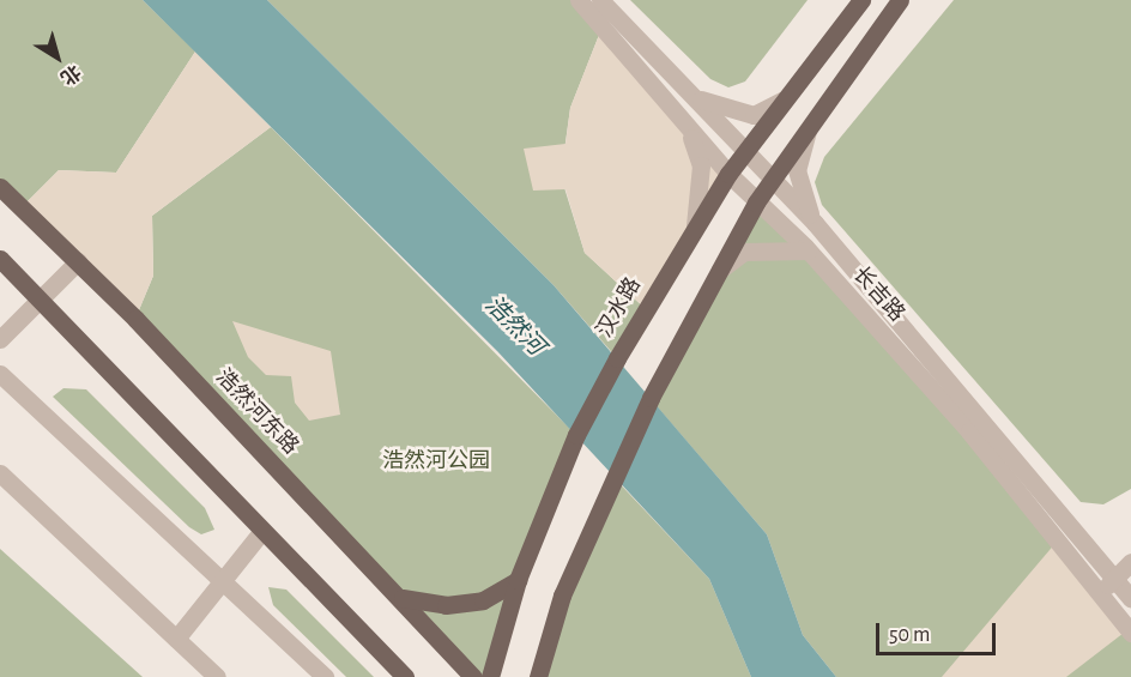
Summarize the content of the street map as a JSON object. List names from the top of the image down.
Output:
{
  "streets": {
    "main road": ["汉水路", "浩然河东路"],
    "street": ["长吉路"]
  },
  "crossings": [
    ["长吉路", "汉水路"]
  ],
  "water": ["浩然河"],
  "parks": ["浩然河公园"],
  "scale_bar": "50 m",
  "north": "bottom right"
}
